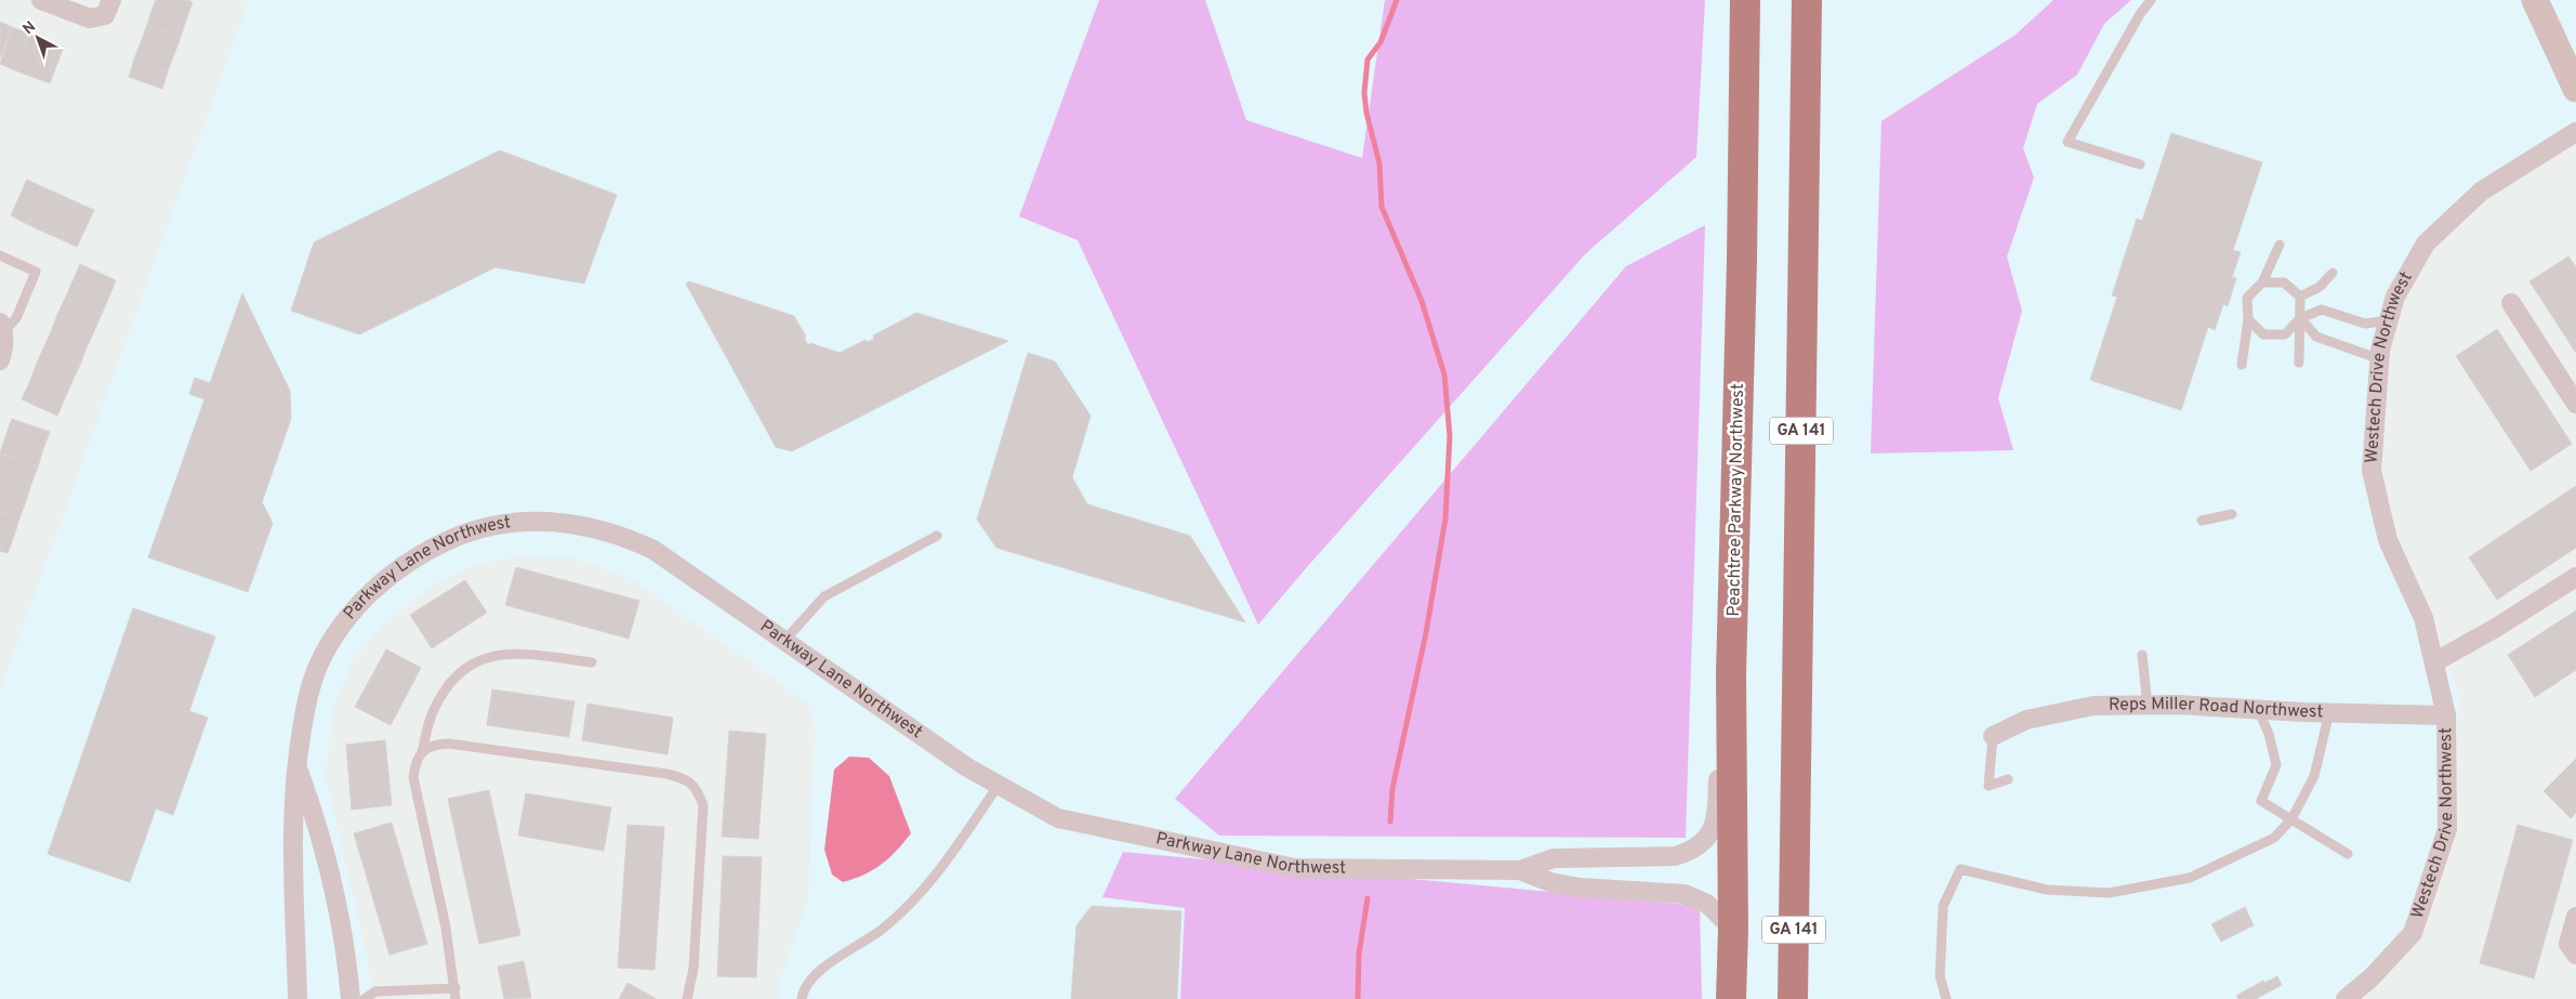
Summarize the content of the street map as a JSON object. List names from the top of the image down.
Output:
{
  "streets": {
    "highway": ["GA 141", "Peachtree Parkway Northwest"],
    "street": ["Westech Drive Northwest", "Parkway Lane Northwest", "Reps Miller Road Northwest"]
  },
  "crossings": [
    ["Westech Drive Northwest", "Reps Miller Road Northwest"],
    ["Peachtree Parkway Northwest", "Parkway Lane Northwest"]
  ],
  "north": "top left"
}
